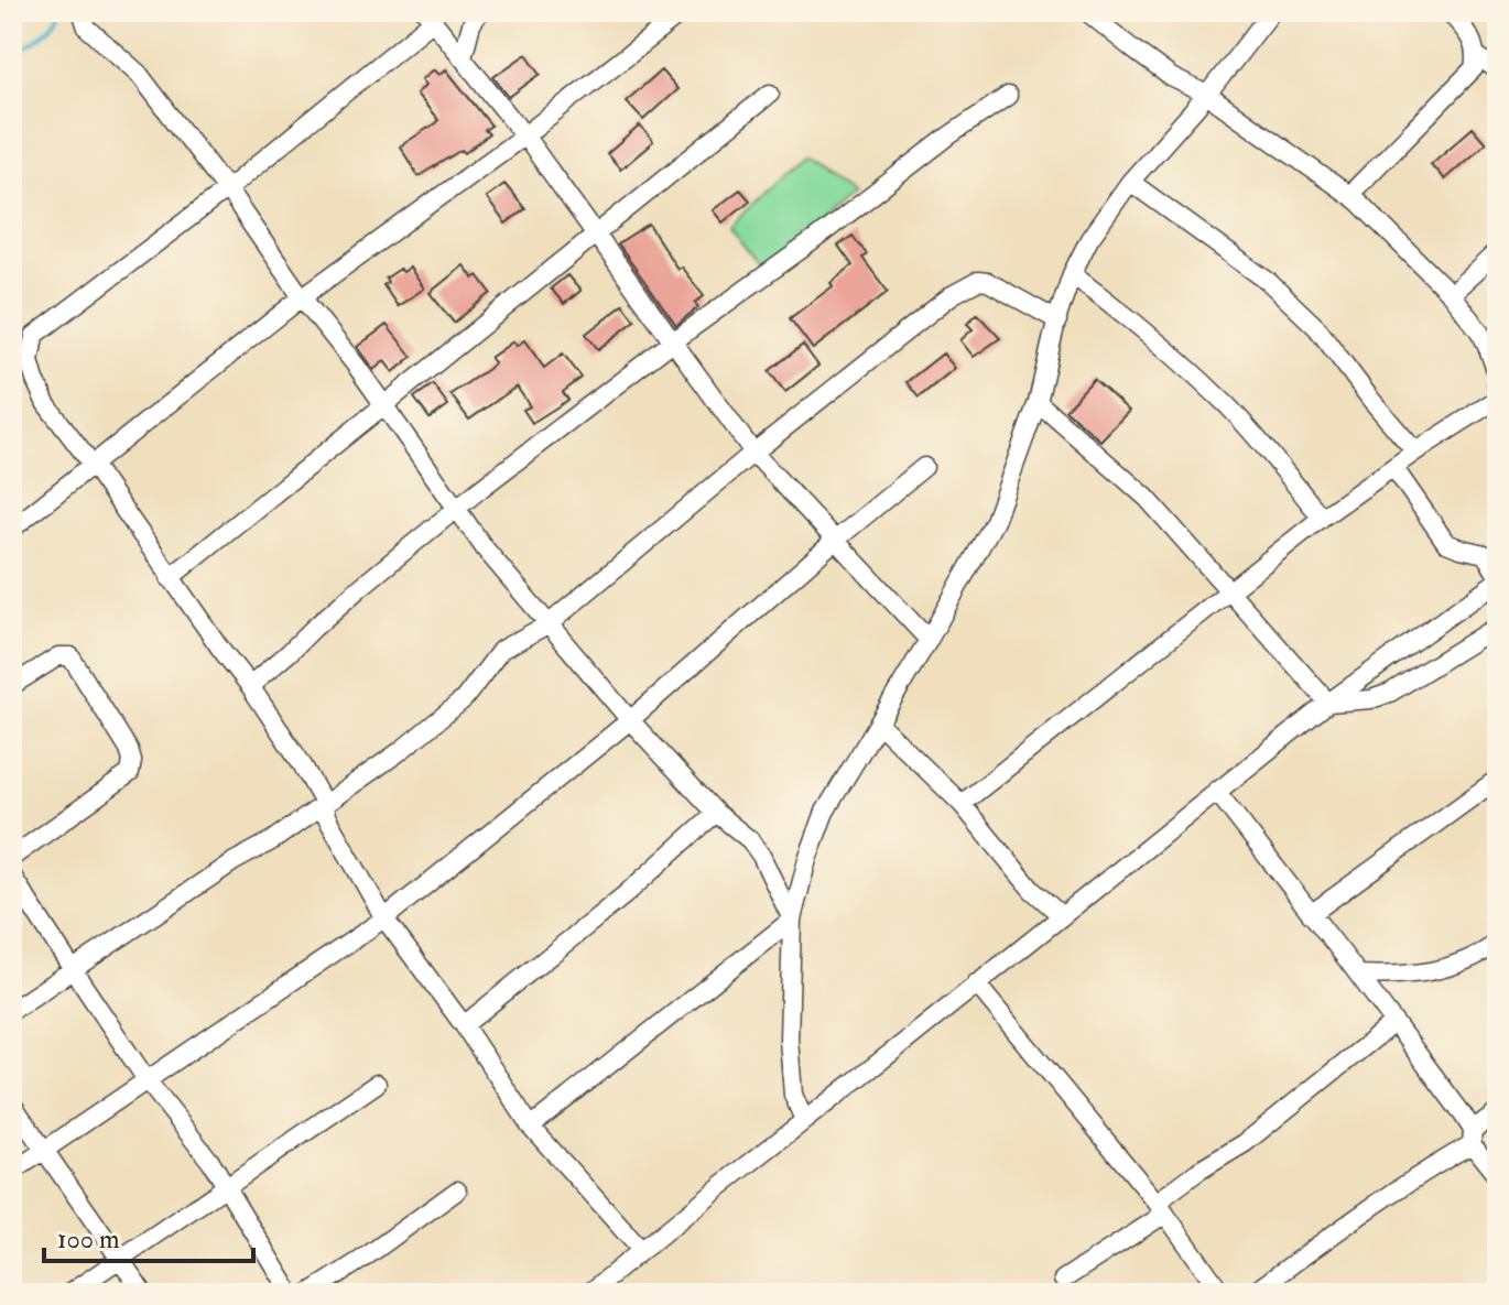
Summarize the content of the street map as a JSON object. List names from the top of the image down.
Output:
{
  "scale_bar": "100 m"
}
